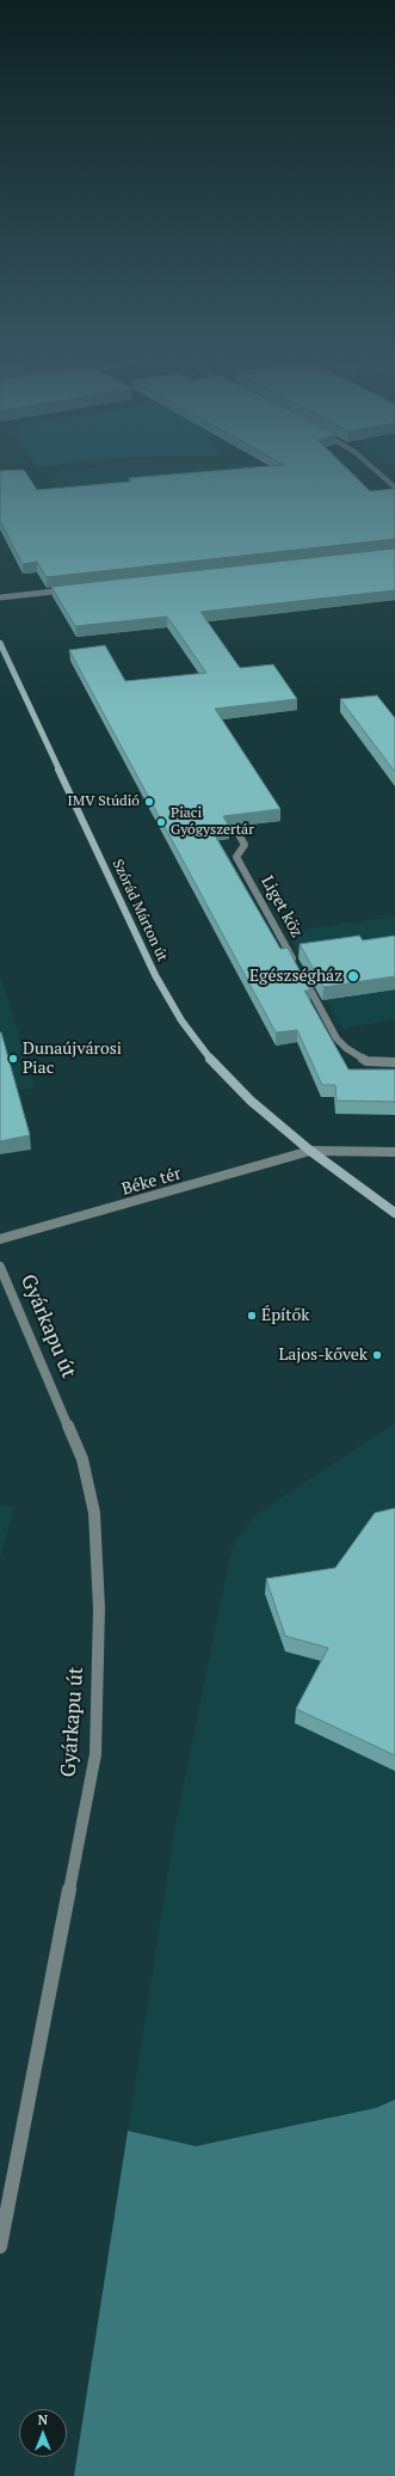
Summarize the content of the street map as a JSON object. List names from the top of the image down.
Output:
{
  "streets": {
    "street": [
      "Liget köz",
      "Szórád Márton út",
      "Béke tér",
      "Gyárkapu út"
    ]
  },
  "crossings": [
    ["Szórád Márton út", "Béke tér"]
  ],
  "places": [
    "IMV Stúdió",
    "Piaci Gyógyszertár",
    "Egészségház",
    "Dunaújvárosi Piac",
    "Építők",
    "Lajos-kővek"
  ],
  "north": "top"
}
